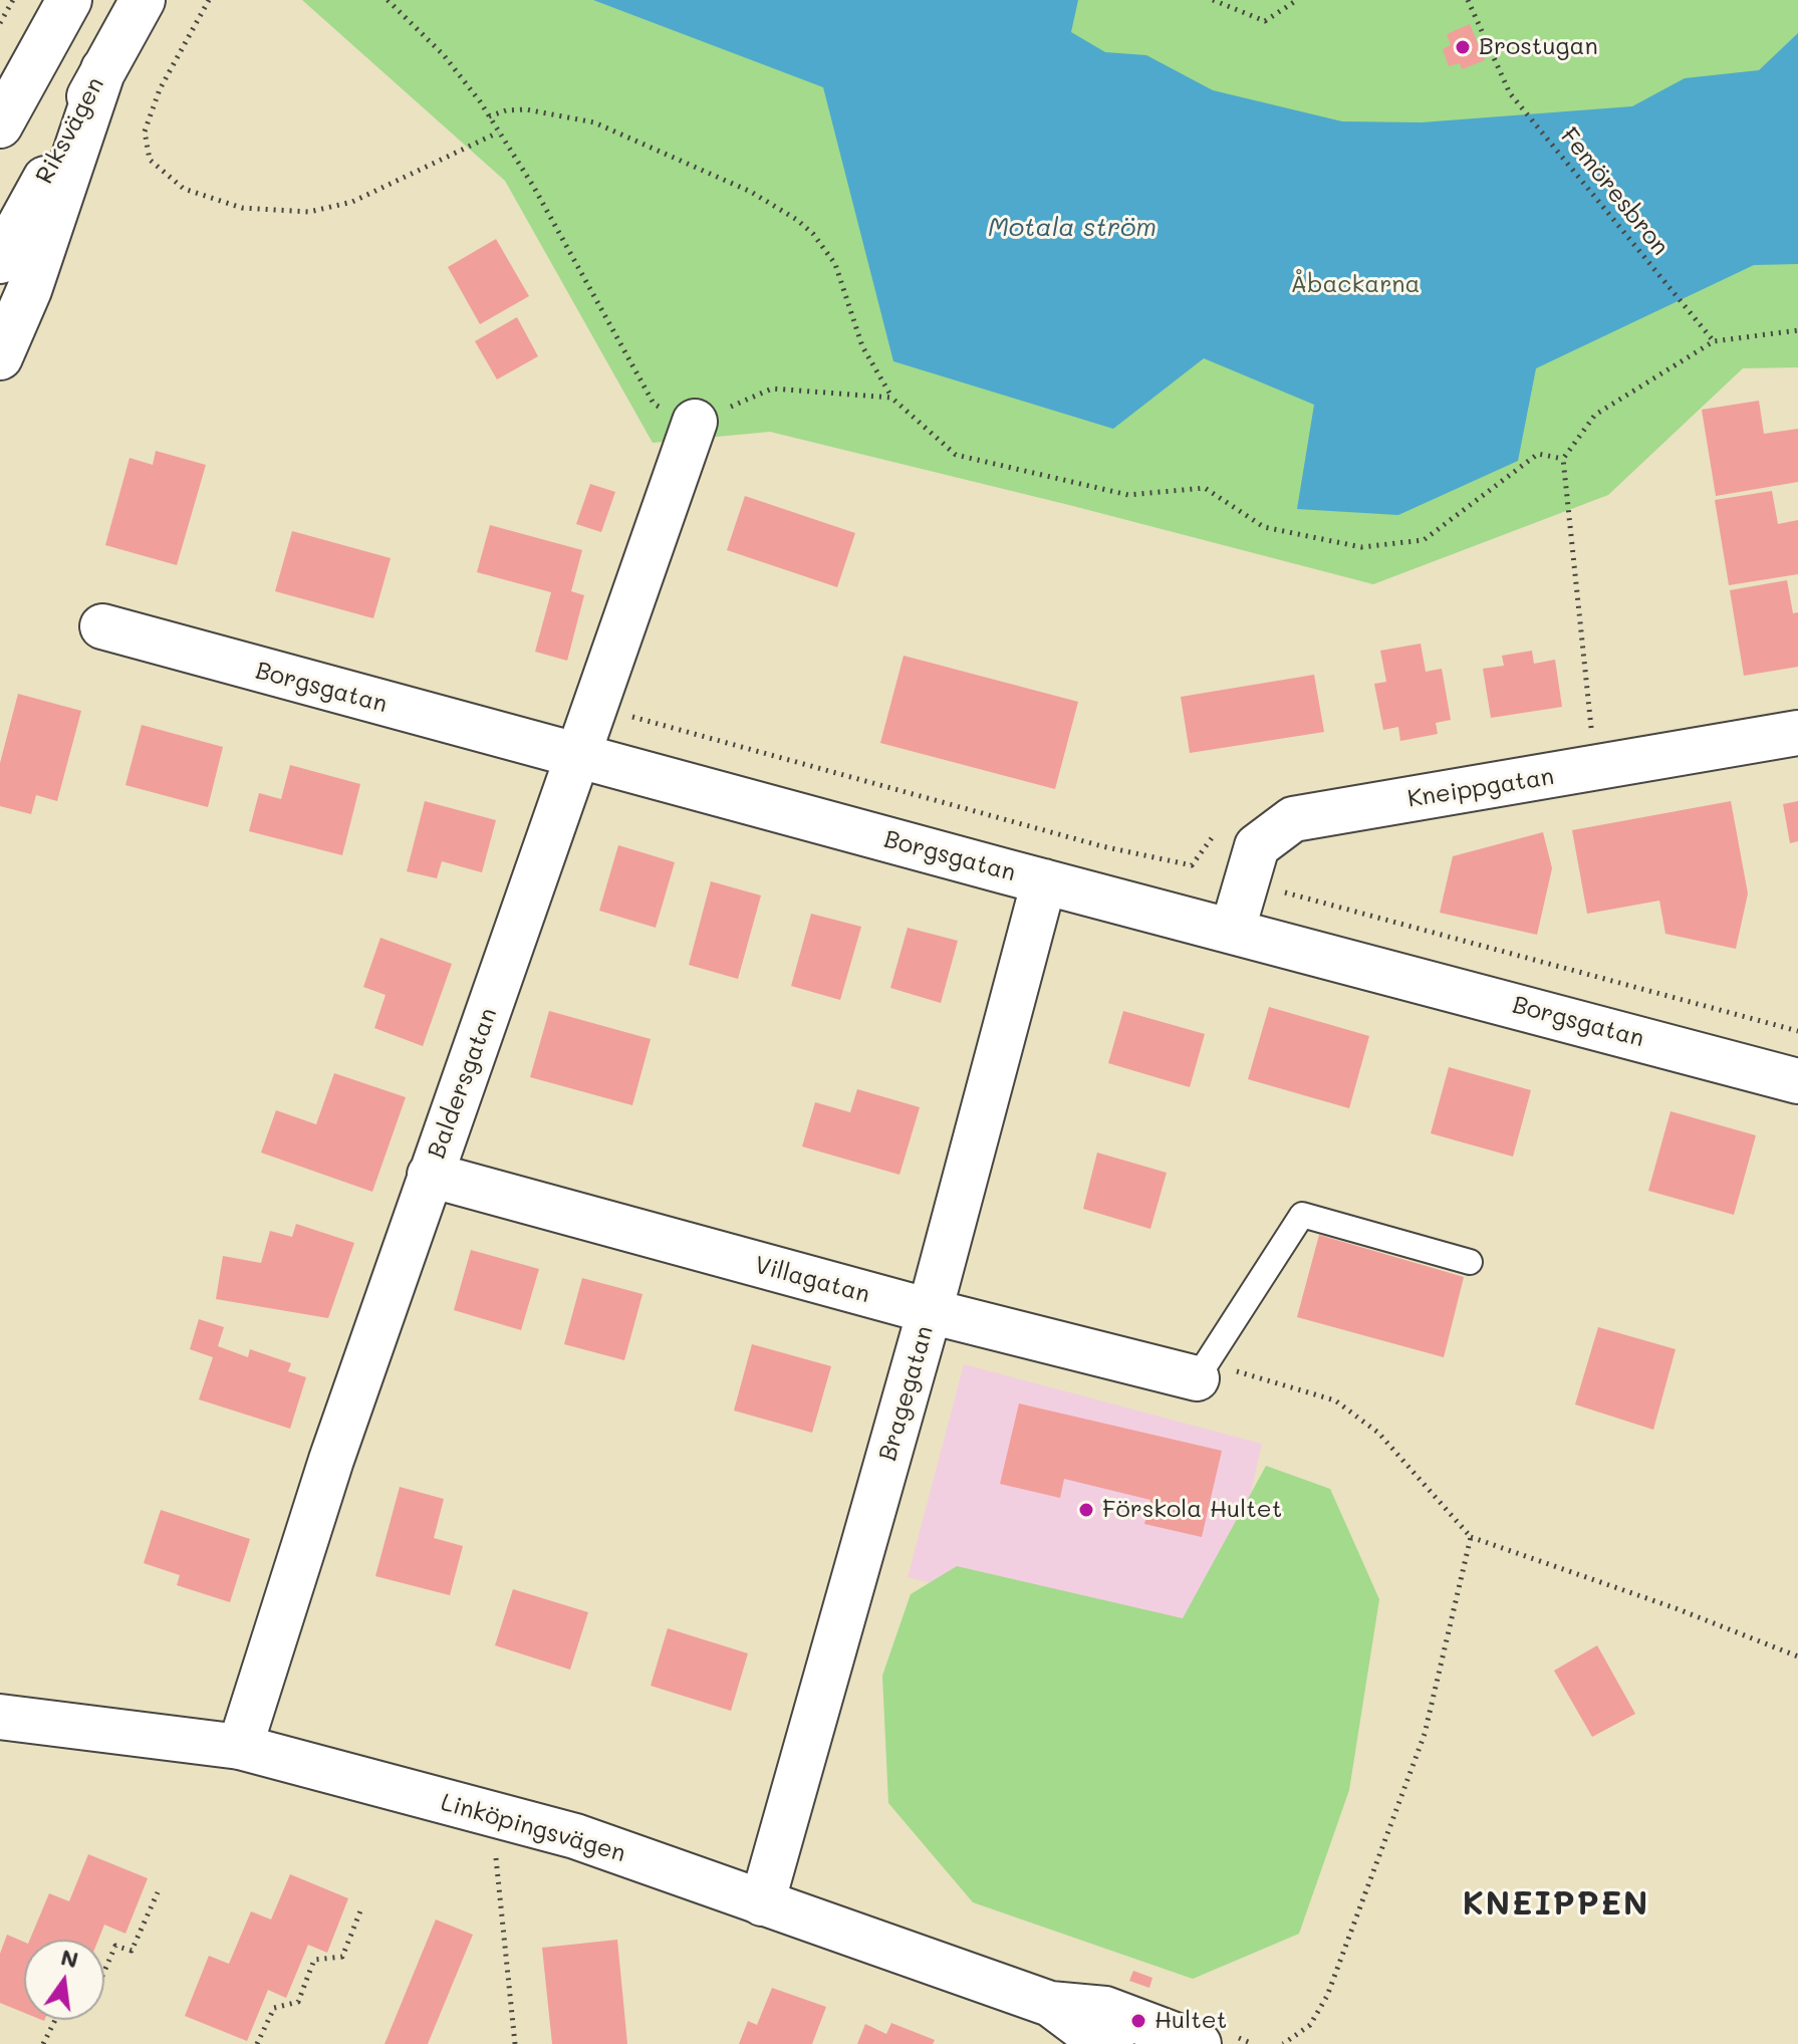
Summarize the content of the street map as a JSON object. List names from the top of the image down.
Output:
{
  "streets": {
    "main road": [
      "Riksvägen",
      "Borgsgatan",
      "Kneippgatan",
      "Baldersgatan",
      "Villagatan",
      "Bragegatan",
      "Linköpingsvägen"
    ],
    "path": ["Femöresbron"]
  },
  "crossings": [
    ["Borgsgatan", "Kneippgatan"],
    ["Borgsgatan", "Baldersgatan"],
    ["Borgsgatan", "Bragegatan"],
    ["Baldersgatan", "Villagatan"],
    ["Baldersgatan", "Linköpingsvägen"],
    ["Villagatan", "Bragegatan"],
    ["Bragegatan", "Linköpingsvägen"]
  ],
  "districts": ["KNEIPPEN"],
  "water": ["Motala ström"],
  "parks": ["Åbackarna"],
  "places": ["Brostugan", "Förskola Hultet", "Hultet"],
  "north": "top"
}
